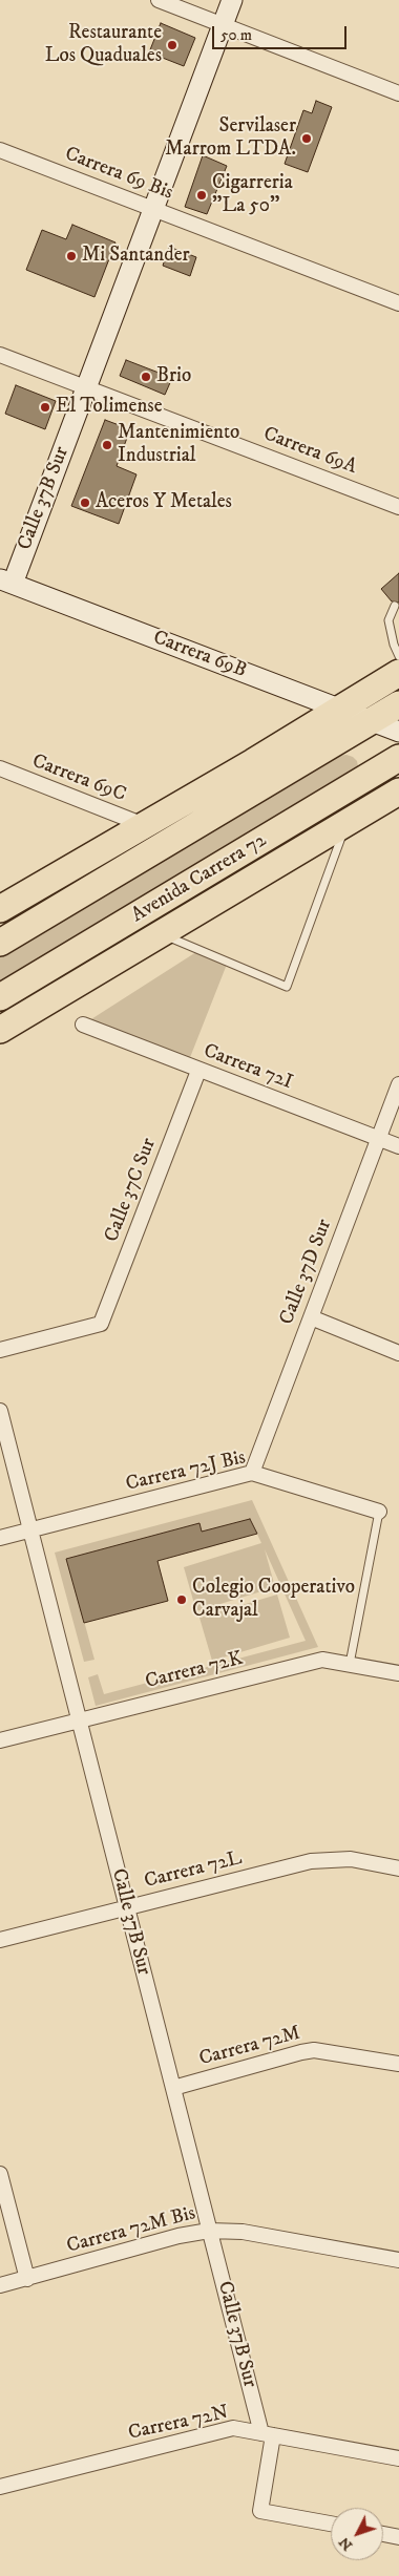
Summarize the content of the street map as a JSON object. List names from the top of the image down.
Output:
{
  "streets": {
    "highway": ["Avenida Carrera 72"],
    "street": [
      "Carrera 69 Bis",
      "Carrera 69A",
      "Calle 37B Sur",
      "Carrera 69B",
      "Carrera 69C",
      "Carrera 72I",
      "Calle 37C Sur",
      "Calle 37D Sur",
      "Carrera 72J Bis",
      "Carrera 72K",
      "Carrera 72L",
      "Carrera 72M",
      "Carrera 72M Bis",
      "Carrera 72N"
    ]
  },
  "crossings": [
    ["Carrera 69 Bis", "Calle 37B Sur"],
    ["Carrera 69A", "Calle 37B Sur"],
    ["Calle 37B Sur", "Carrera 69B"],
    ["Calle 37B Sur", "Carrera 72J Bis"],
    ["Calle 37B Sur", "Carrera 72K"],
    ["Calle 37B Sur", "Carrera 72L"],
    ["Calle 37B Sur", "Carrera 72M"],
    ["Calle 37B Sur", "Carrera 72M Bis"],
    ["Calle 37B Sur", "Carrera 72N"],
    ["Carrera 72I", "Calle 37C Sur"],
    ["Carrera 72I", "Calle 37D Sur"],
    ["Calle 37D Sur", "Carrera 72J Bis"]
  ],
  "places": [
    "Restaurante Los Quaduales",
    "Servilaser Marrom LTDA.",
    "Cigarreria \"La 50\"",
    "Mi Santander",
    "Brio",
    "El Tolimense",
    "Mantenimiento Industrial",
    "Aceros Y Metales",
    "Colegio Cooperativo Carvajal"
  ],
  "scale_bar": "50 m",
  "north": "bottom left"
}
